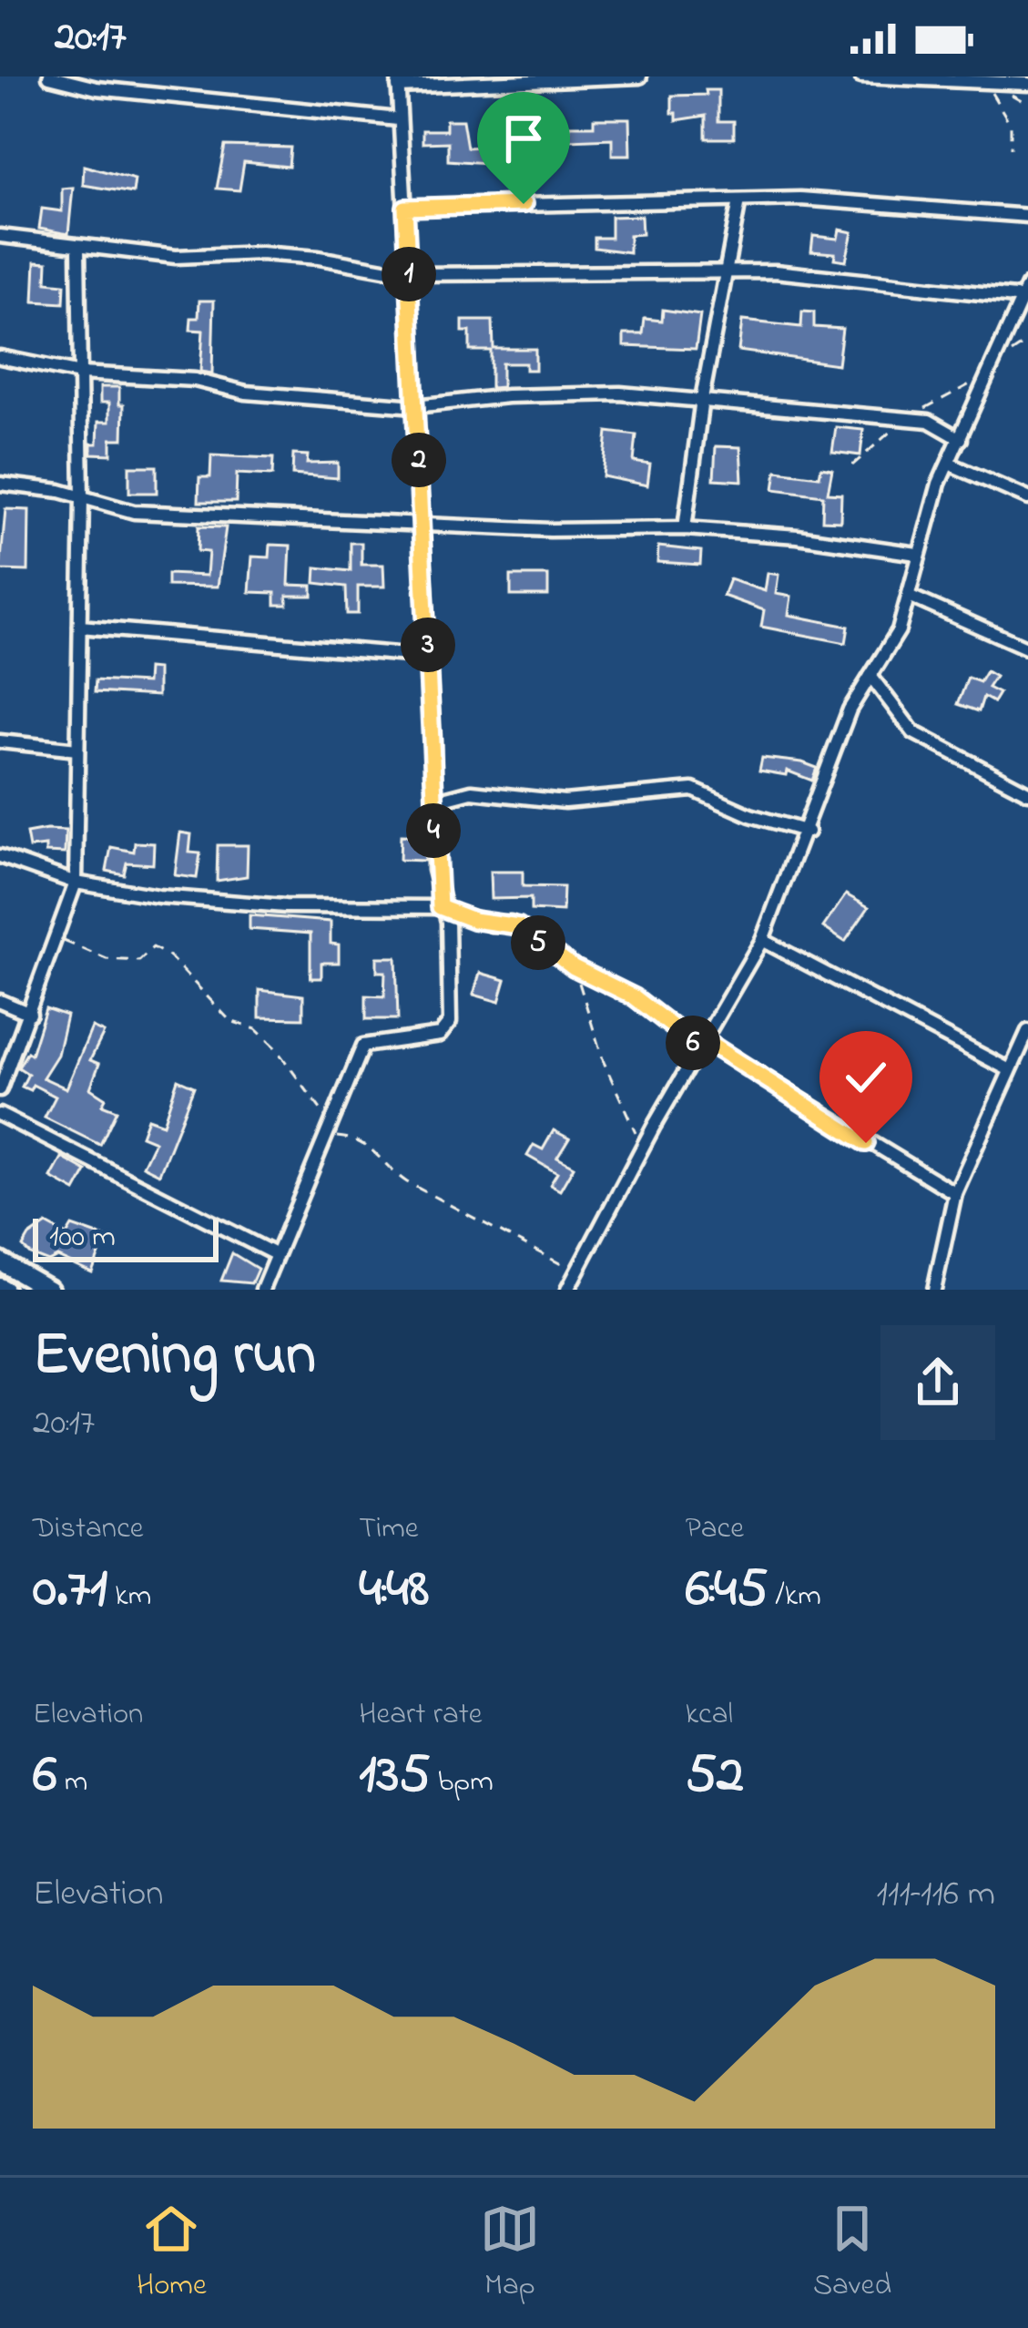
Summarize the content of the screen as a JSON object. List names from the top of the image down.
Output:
{
  "scale_bar": "100 m",
  "page": {
    "status": "20:17",
    "pins": [
      "1",
      "2",
      "3",
      "4",
      "5",
      "6"
    ],
    "scale": "100 m",
    "heading": ["Evening run", "20:17"],
    "stats": [
      ["Distance", "0.71 km"],
      ["Time", "4:48"],
      ["Pace", "6:45 /km"],
      ["Elevation", "6 m"],
      ["Heart rate", "135 bpm"],
      ["kcal", "52"]
    ],
    "chart": ["Elevation", "111–116 m"],
    "tabs": ["Home", "Map", "Saved"]
  }
}
